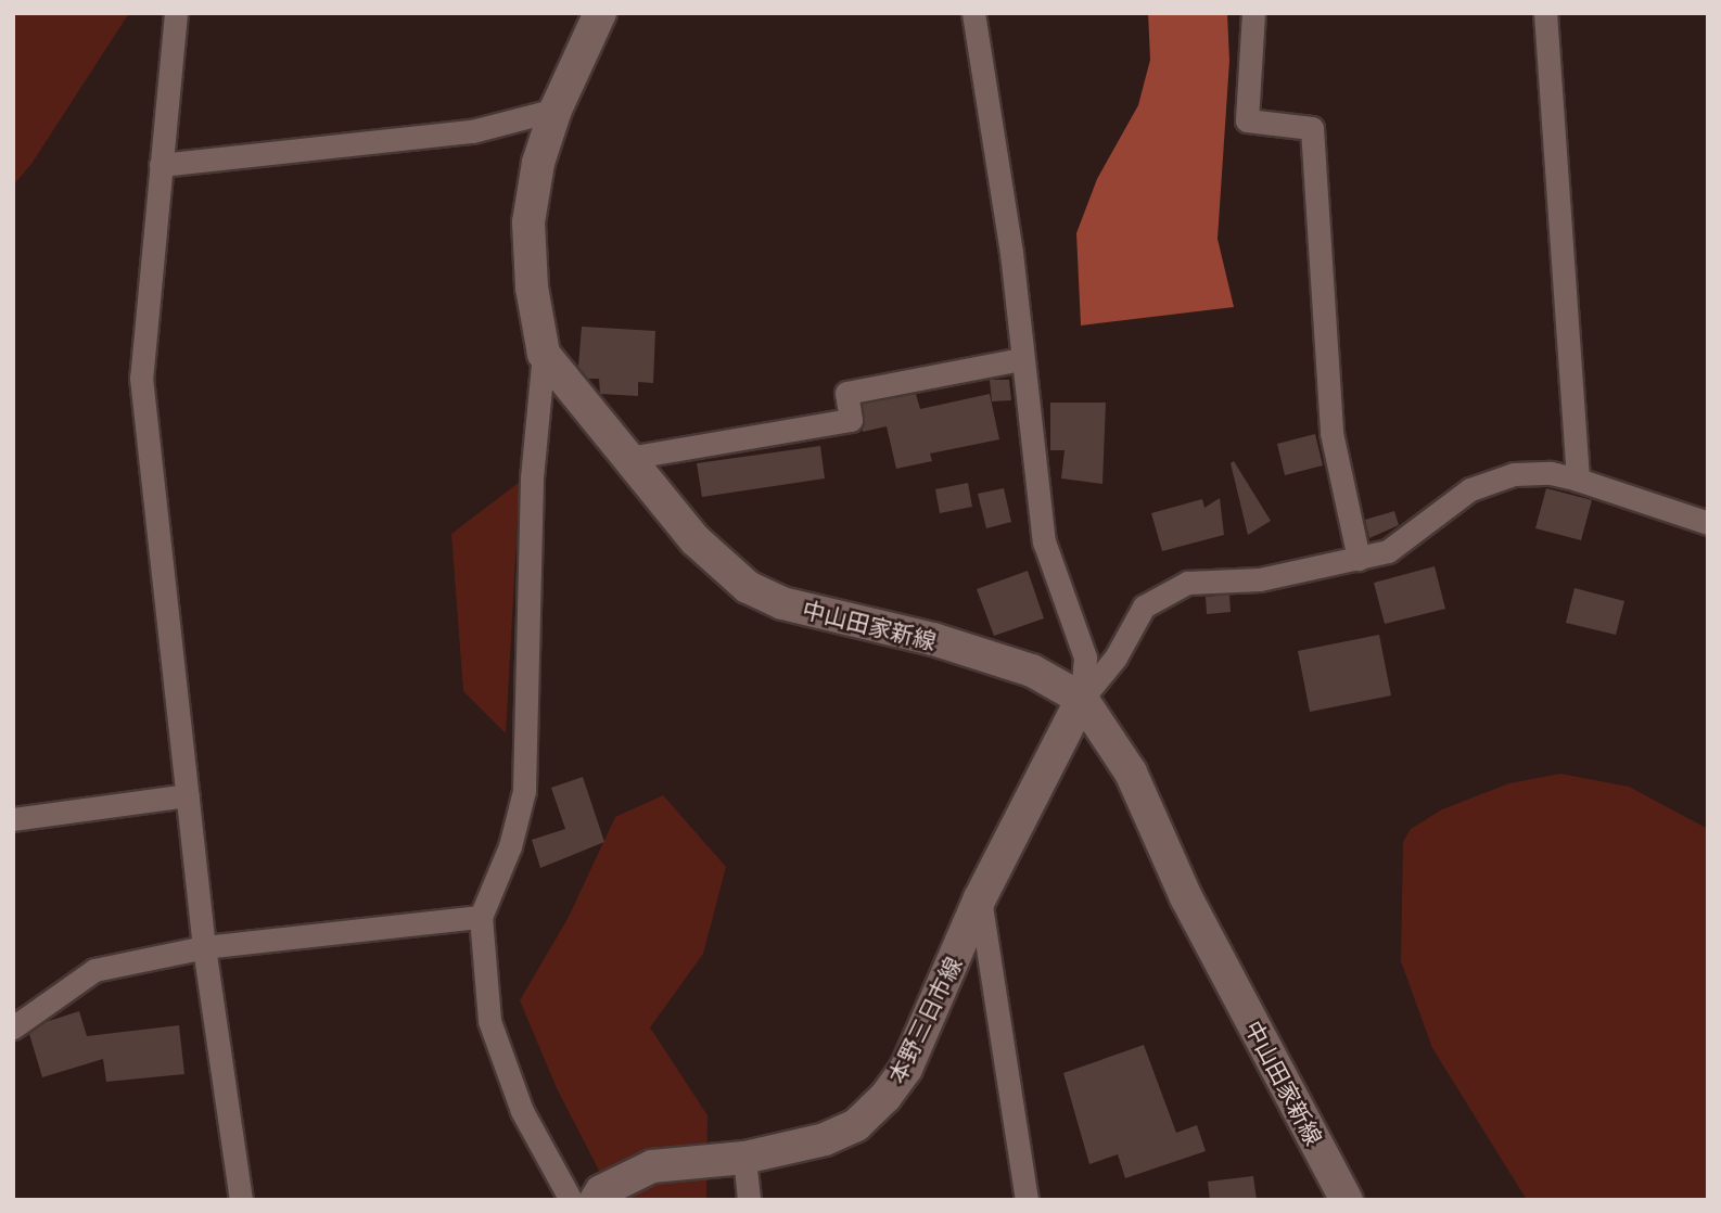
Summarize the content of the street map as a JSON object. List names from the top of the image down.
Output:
{
  "streets": {
    "main road": ["中山田家新線", "本野三日市線"]
  },
  "crossings": [
    ["中山田家新線", "本野三日市線"]
  ]
}
